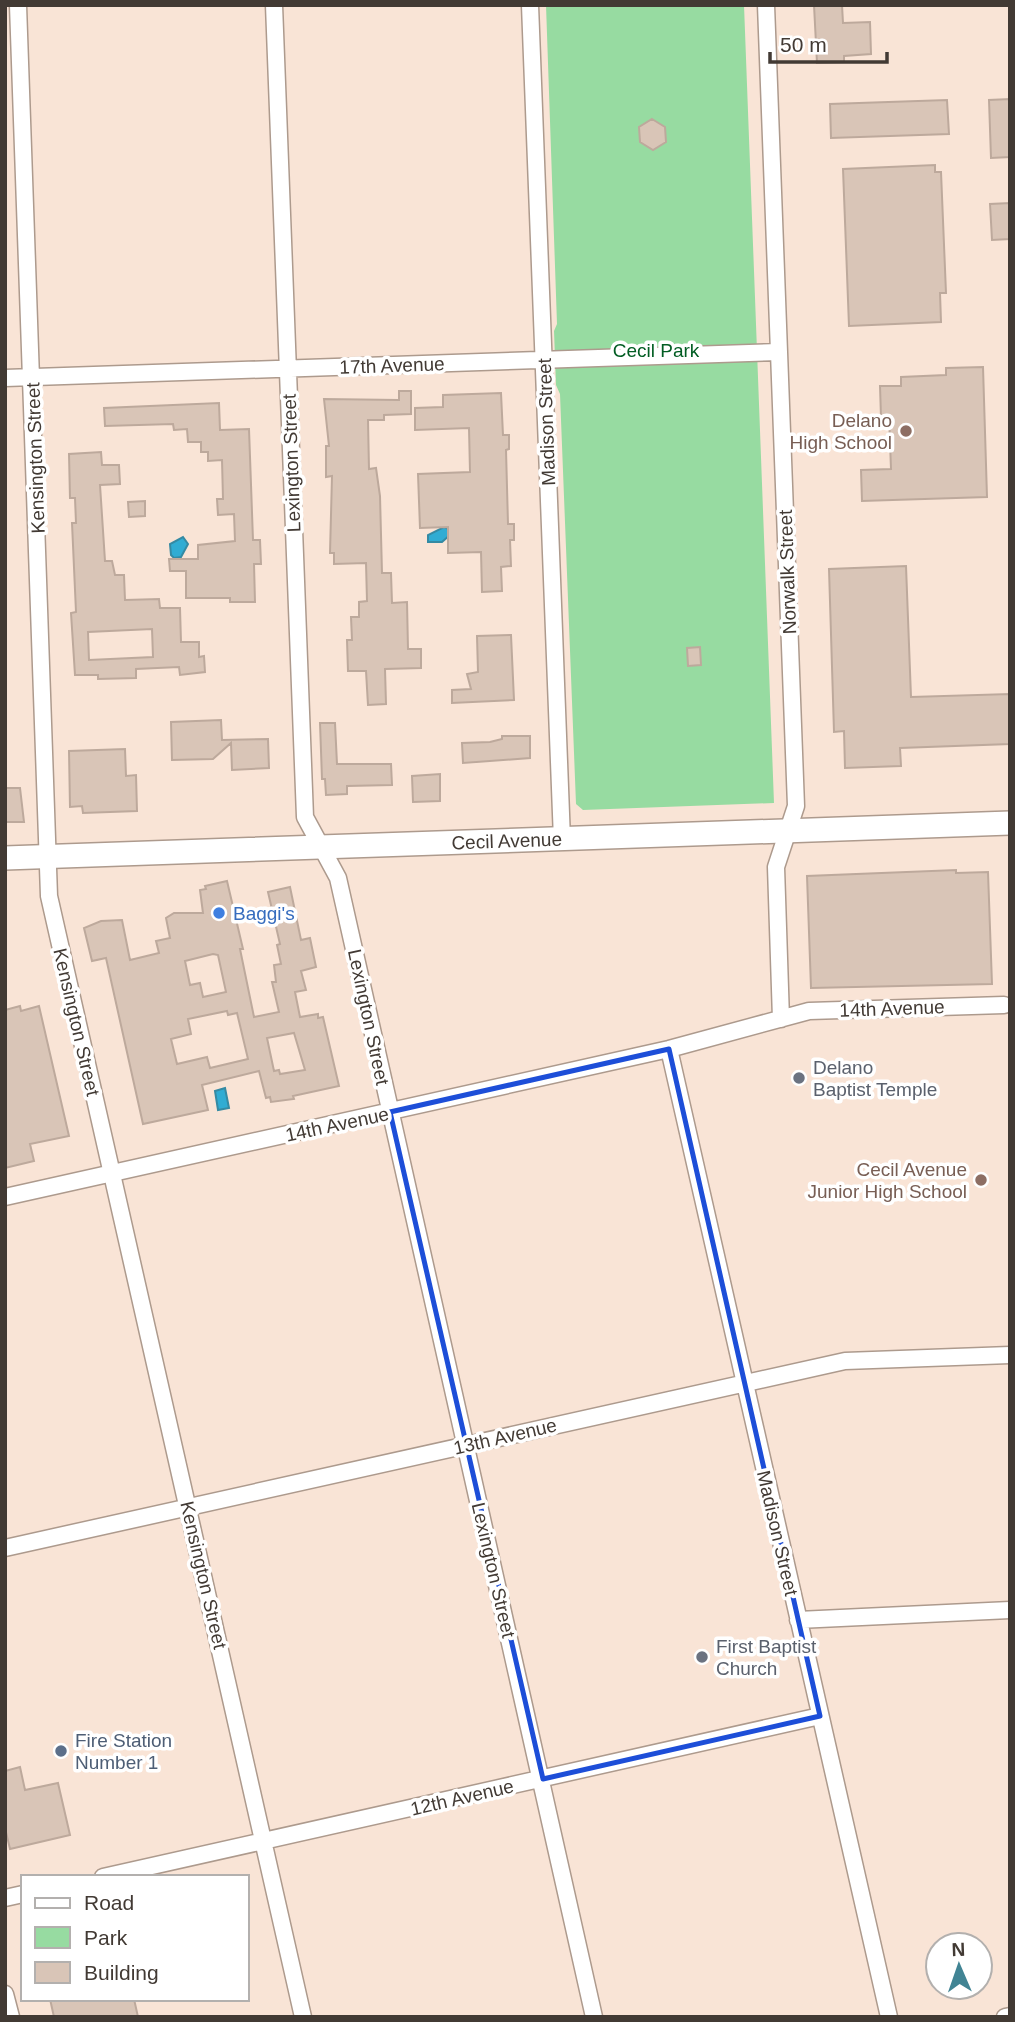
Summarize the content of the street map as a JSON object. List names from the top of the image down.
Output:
{
  "streets": {
    "main road": ["Cecil Avenue"],
    "street": [
      "17th Avenue",
      "Madison Street",
      "Kensington Street",
      "Lexington Street",
      "Norwalk Street",
      "14th Avenue",
      "13th Avenue",
      "12th Avenue"
    ]
  },
  "crossings": [
    ["17th Avenue", "Madison Street"],
    ["17th Avenue", "Kensington Street"],
    ["17th Avenue", "Lexington Street"],
    ["17th Avenue", "Norwalk Street"],
    ["Madison Street", "Cecil Avenue"],
    ["Madison Street", "14th Avenue"],
    ["Madison Street", "13th Avenue"],
    ["Madison Street", "12th Avenue"],
    ["Kensington Street", "Cecil Avenue"],
    ["Kensington Street", "14th Avenue"],
    ["Kensington Street", "13th Avenue"],
    ["Kensington Street", "12th Avenue"],
    ["Lexington Street", "Cecil Avenue"],
    ["Lexington Street", "14th Avenue"],
    ["Lexington Street", "13th Avenue"],
    ["Lexington Street", "12th Avenue"],
    ["Norwalk Street", "Cecil Avenue"],
    ["Norwalk Street", "14th Avenue"]
  ],
  "parks": ["Cecil Park"],
  "places": [
    "Delano High School",
    "Baggi's",
    "Delano Baptist Temple",
    "Cecil Avenue Junior High School",
    "First Baptist Church",
    "Fire Station Number 1"
  ],
  "legend": ["Road", "Park", "Building"],
  "scale_bar": "50 m",
  "north": "top"
}
